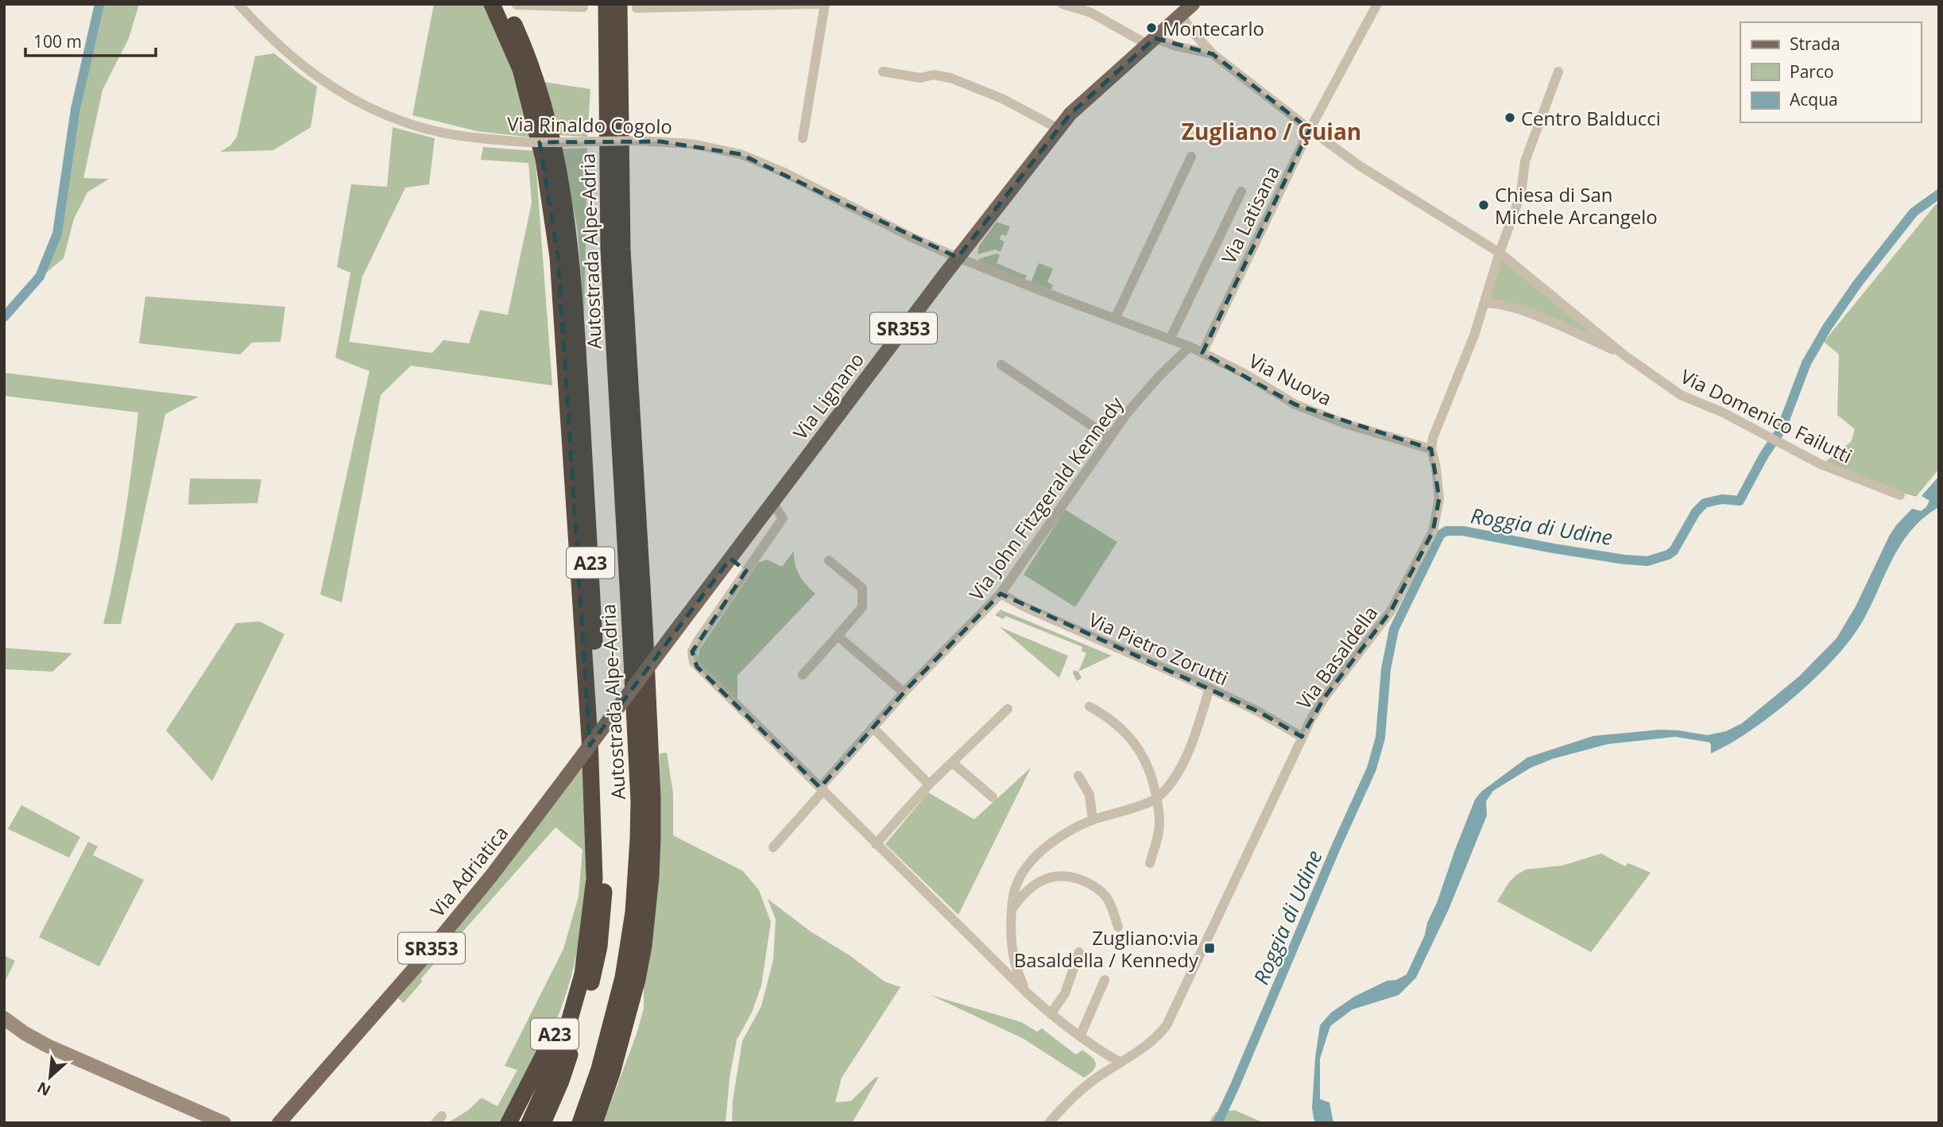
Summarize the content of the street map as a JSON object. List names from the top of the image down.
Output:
{
  "streets": {
    "highway": ["Autostrada Alpe-Adria", "A23"],
    "main road": ["SR353", "Via Lignano", "Via Adriatica"],
    "street": [
      "Via Rinaldo Cogolo",
      "Via Latisana",
      "Via Nuova",
      "Via Domenico Failutti",
      "Via John Fitzgerald Kennedy",
      "Via Pietro Zorutti",
      "Via Basaldella"
    ]
  },
  "crossings": [
    ["Via Rinaldo Cogolo", "Via Nuova"],
    ["Via Rinaldo Cogolo", "Via Lignano"],
    ["Via Latisana", "Via Nuova"],
    ["Autostrada Alpe-Adria", "A23"],
    ["Via Nuova", "Via Lignano"],
    ["Via Nuova", "Via John Fitzgerald Kennedy"],
    ["Via Nuova", "Via Basaldella"],
    ["Via Lignano", "Via Adriatica"],
    ["Via John Fitzgerald Kennedy", "Via Pietro Zorutti"],
    ["Via Pietro Zorutti", "Via Basaldella"]
  ],
  "districts": ["Zugliano / Çuian"],
  "water": ["Roggia di Udine"],
  "places": {
    "other": ["Montecarlo", "Centro Balducci", "Chiesa di San Michele Arcangelo"],
    "transit": ["Zugliano:via Basaldella / Kennedy"]
  },
  "legend": ["Strada", "Parco", "Acqua"],
  "scale_bar": "100 m",
  "north": "bottom left"
}
